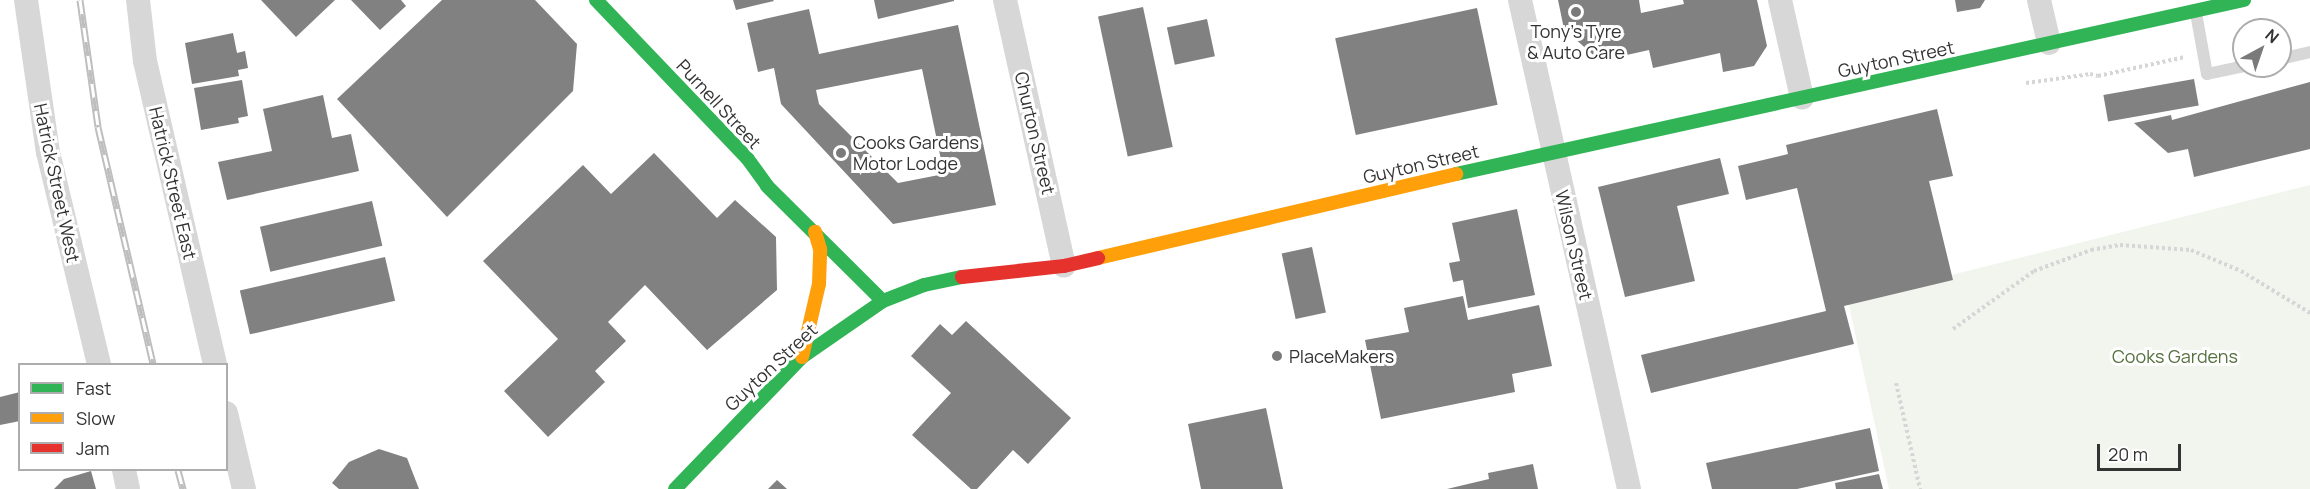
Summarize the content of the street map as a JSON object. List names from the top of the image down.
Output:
{
  "streets": {
    "main road": ["Guyton Street", "Purnell Street"],
    "street": [
      "Churton Street",
      "Hatrick Street West",
      "Hatrick Street East",
      "Wilson Street"
    ]
  },
  "crossings": [
    ["Guyton Street", "Purnell Street"],
    ["Guyton Street", "Churton Street"],
    ["Guyton Street", "Wilson Street"]
  ],
  "parks": ["Cooks Gardens"],
  "places": ["Tony's Tyre & Auto Care", "Cooks Gardens Motor Lodge", "PlaceMakers"],
  "legend": ["Fast", "Slow", "Jam"],
  "scale_bar": "20 m",
  "north": "top right"
}
